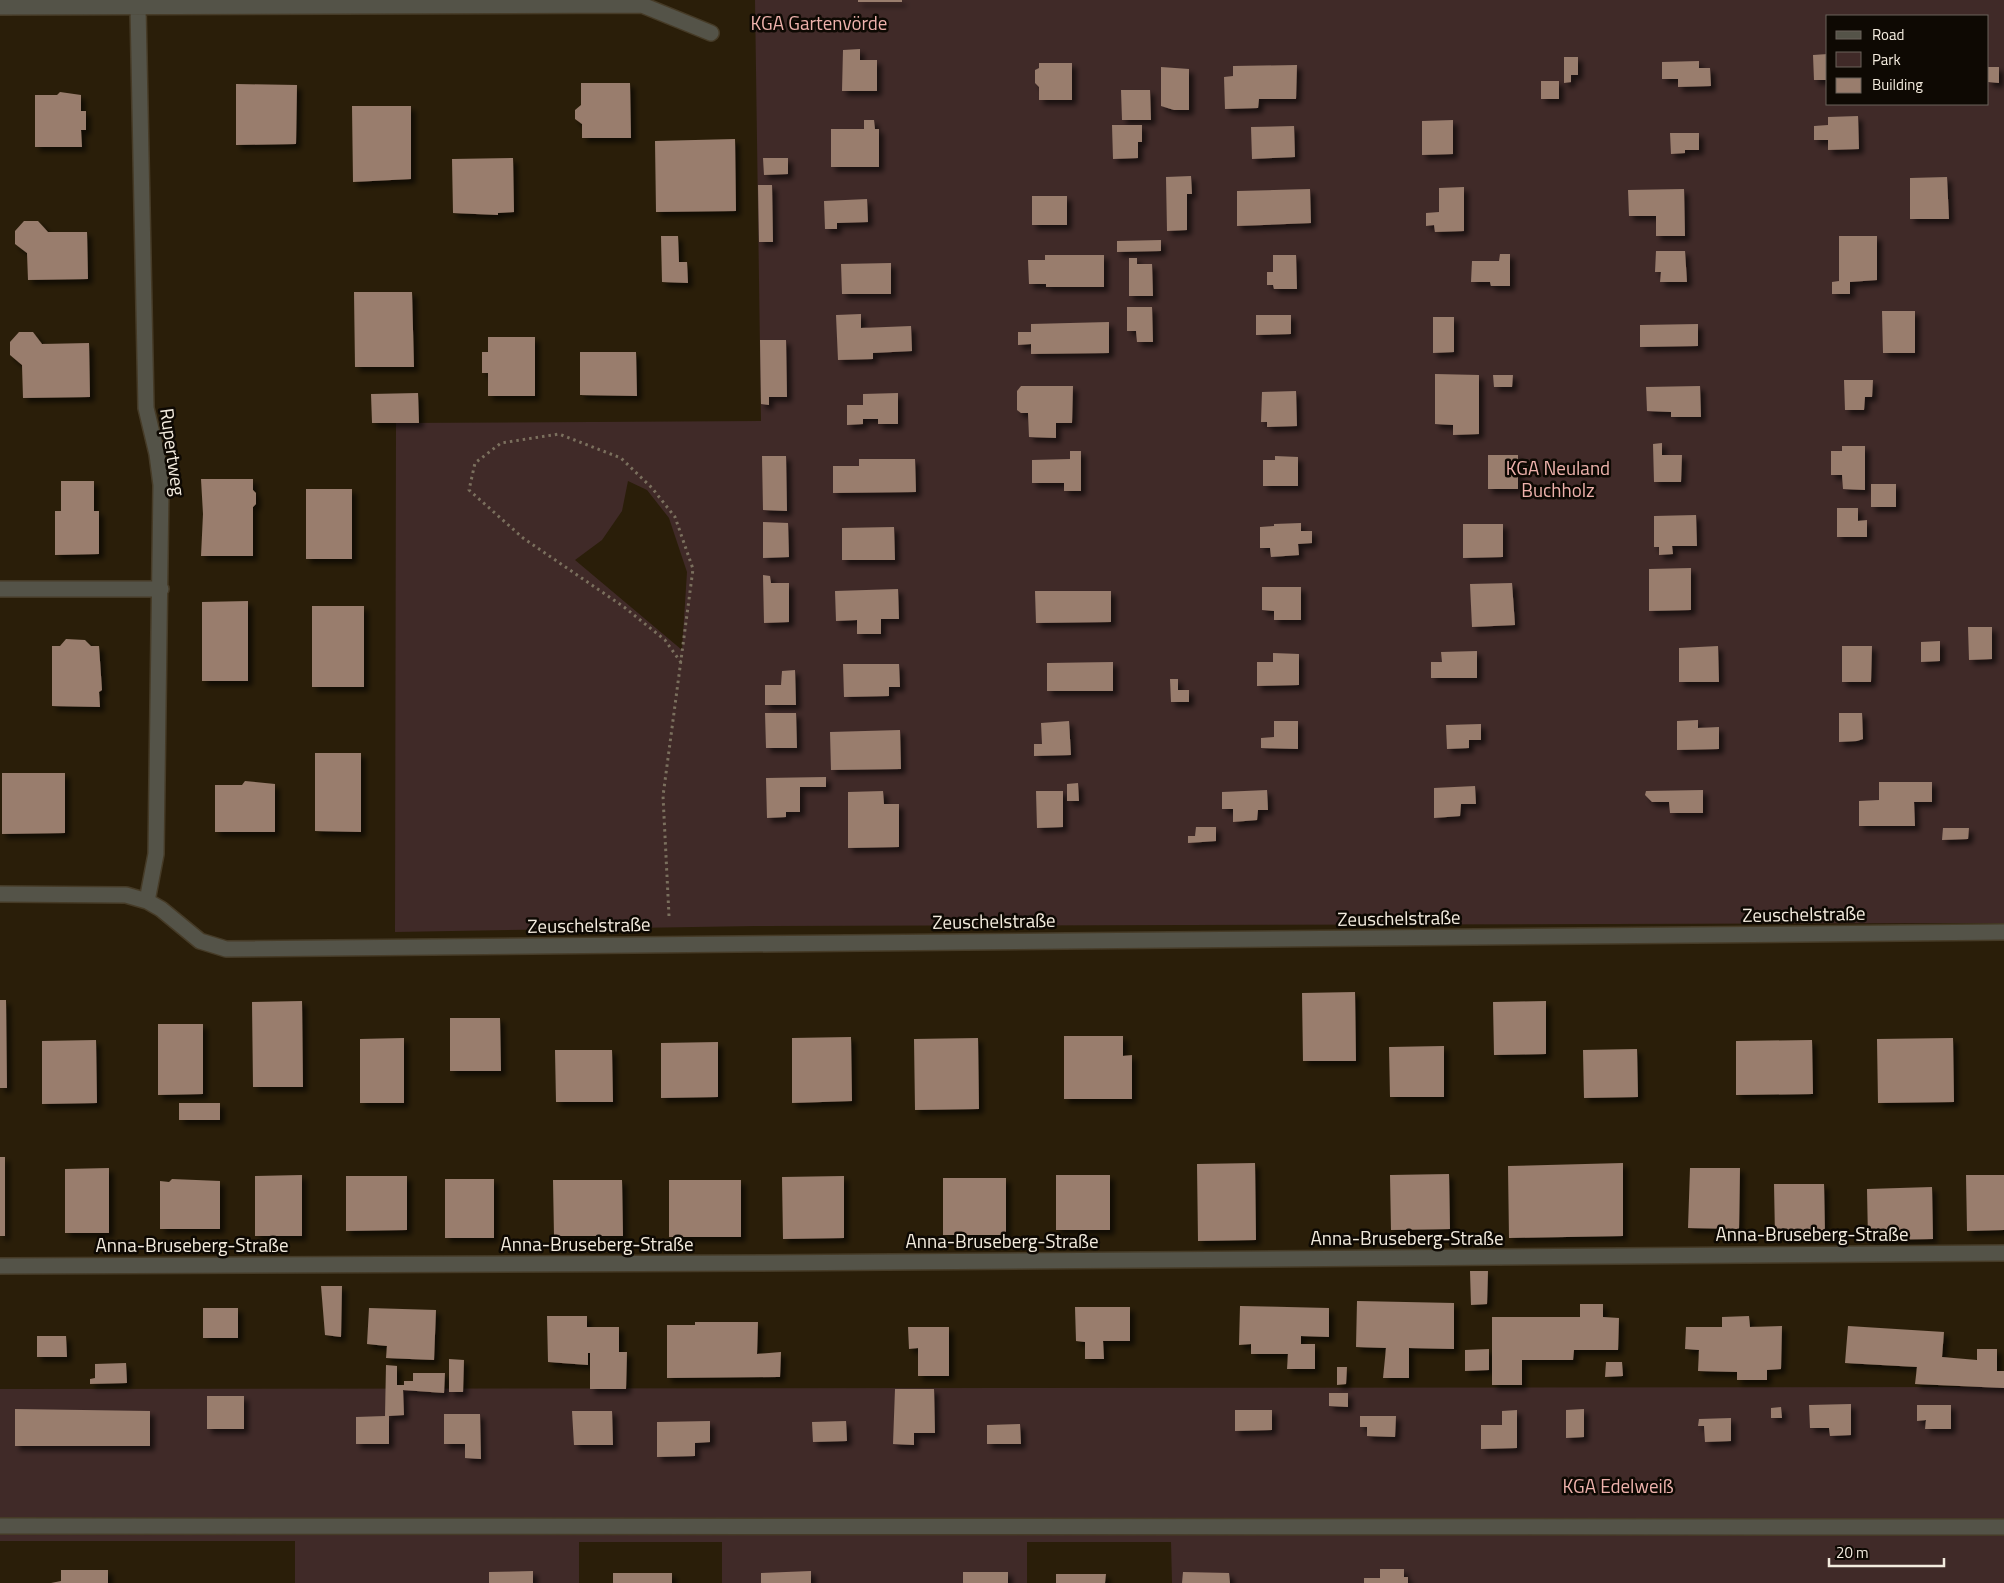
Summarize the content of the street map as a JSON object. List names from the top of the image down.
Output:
{
  "streets": {
    "street": ["Rupertweg", "Zeuschelstraße", "Anna-Bruseberg-Straße"]
  },
  "crossings": [
    ["Rupertweg", "Zeuschelstraße"]
  ],
  "parks": ["KGA Gartenvörde", "KGA Neuland Buchholz", "KGA Edelweiß"],
  "legend": ["Road", "Park", "Building"],
  "scale_bar": "20 m"
}
